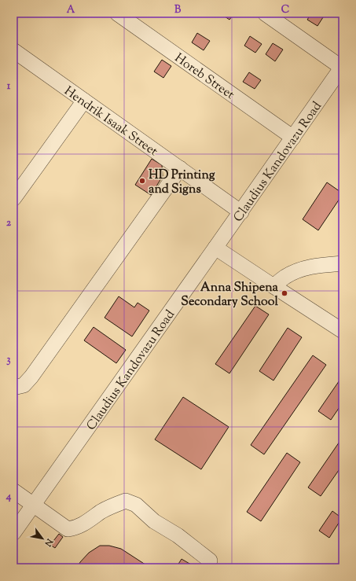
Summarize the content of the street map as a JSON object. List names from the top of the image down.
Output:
{
  "streets": {
    "street": ["Horeb Street", "Hendrik Isaak Street", "Claudius Kandovazu Road"]
  },
  "crossings": [
    ["Horeb Street", "Claudius Kandovazu Road"],
    ["Hendrik Isaak Street", "Claudius Kandovazu Road"]
  ],
  "places": ["HD Printing and Signs", "Anna Shipena Secondary School"],
  "north": "bottom right",
  "grid": {
    "columns": ["A", "B", "C"],
    "rows": [
      "1",
      "2",
      "3",
      "4"
    ]
  }
}
